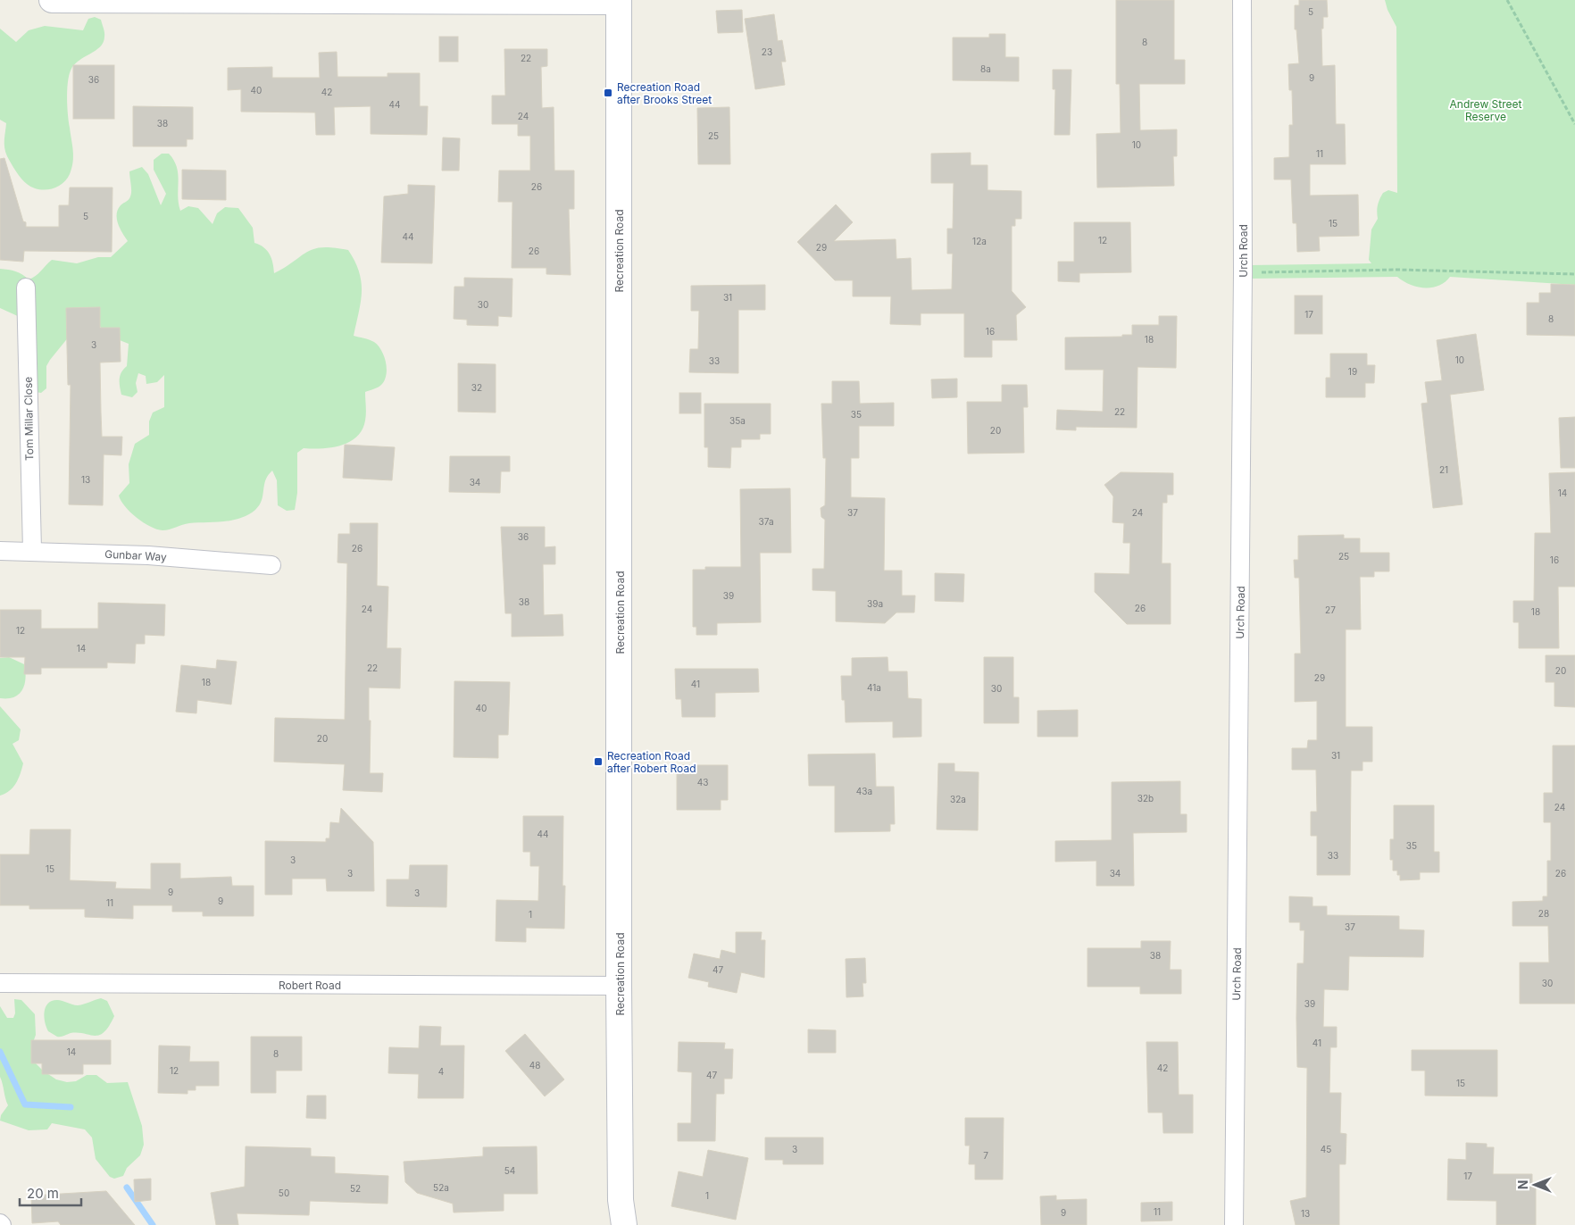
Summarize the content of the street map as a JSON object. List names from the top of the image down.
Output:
{
  "streets": {
    "street": [
      "Recreation Road",
      "Urch Road",
      "Tom Millar Close",
      "Gunbar Way",
      "Robert Road"
    ]
  },
  "crossings": [
    ["Recreation Road", "Robert Road"],
    ["Tom Millar Close", "Gunbar Way"]
  ],
  "parks": ["Andrew Street Reserve"],
  "places": {
    "transit": ["Recreation Road after Brooks Street", "Recreation Road after Robert Road"]
  },
  "house_numbers": [
    "5",
    "8",
    "23",
    "22",
    "8a",
    "9",
    "36",
    "40",
    "42",
    "44",
    "24",
    "38",
    "25",
    "10",
    "11",
    "26",
    "5",
    "15",
    "44",
    "12",
    "12a",
    "29",
    "26",
    "31",
    "30",
    "17",
    "8",
    "16",
    "18",
    "3",
    "10",
    "33",
    "19",
    "32",
    "22",
    "35",
    "35a",
    "20",
    "21",
    "13",
    "34",
    "14",
    "37",
    "24",
    "37a",
    "36",
    "26",
    "25",
    "16",
    "39",
    "38",
    "39a",
    "26",
    "24",
    "27",
    "18",
    "12",
    "14",
    "22",
    "20",
    "29",
    "18",
    "41",
    "41a",
    "30",
    "40",
    "20",
    "31",
    "43",
    "43a",
    "32b",
    "32a",
    "24",
    "44",
    "35",
    "33",
    "3",
    "15",
    "3",
    "34",
    "26",
    "9",
    "3",
    "9",
    "11",
    "28",
    "1",
    "37",
    "38",
    "47",
    "30",
    "39",
    "41",
    "14",
    "8",
    "48",
    "42",
    "12",
    "4",
    "47",
    "15",
    "3",
    "45",
    "7",
    "54",
    "17",
    "52a",
    "52",
    "50",
    "1",
    "11",
    "9",
    "13"
  ],
  "scale_bar": "20 m",
  "north": "left"
}
